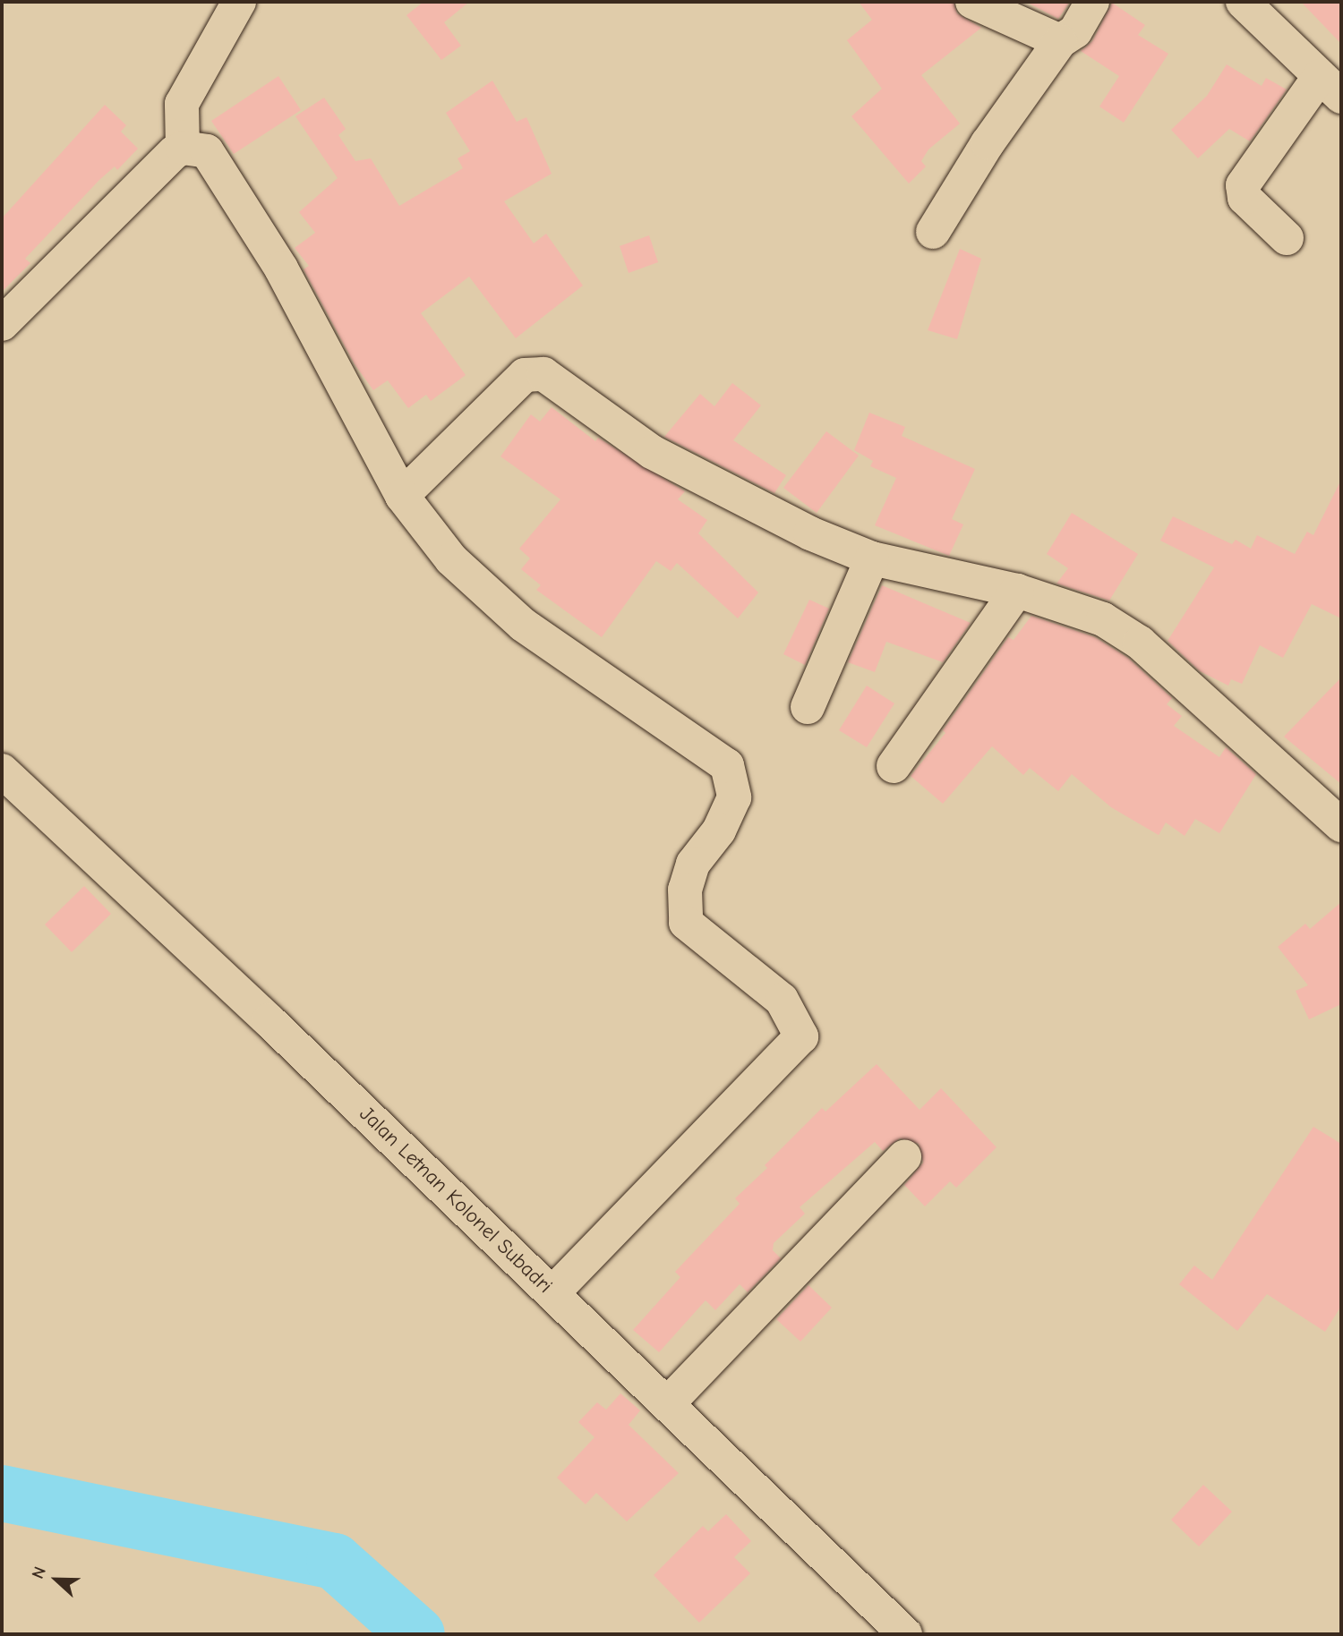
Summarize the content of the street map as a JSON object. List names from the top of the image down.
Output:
{
  "streets": {
    "street": ["Jalan Letnan Kolonel Subadri"]
  },
  "north": "left"
}
